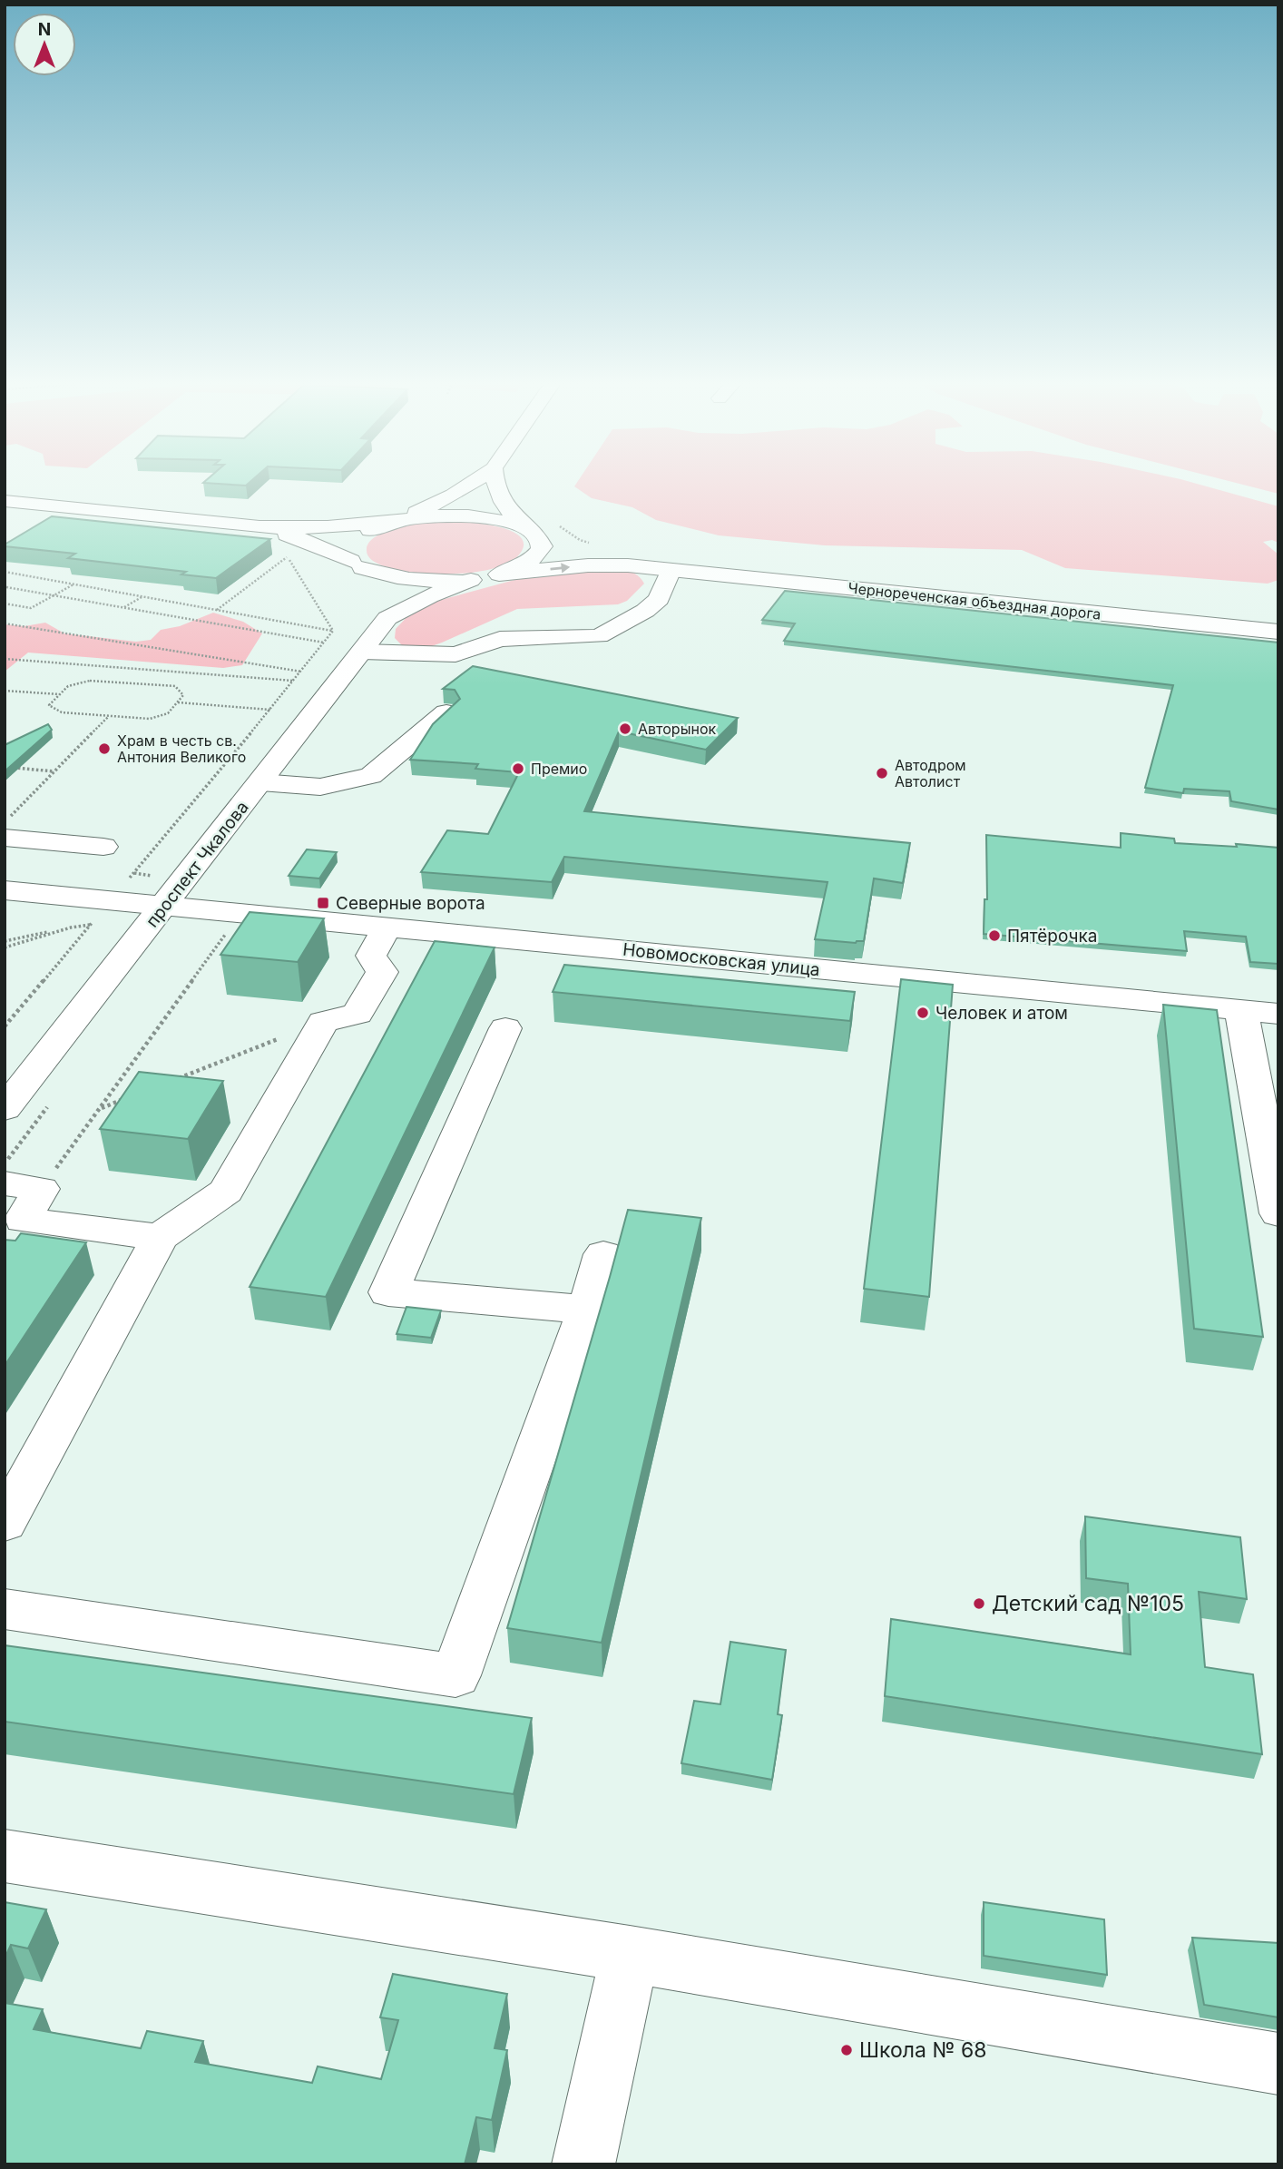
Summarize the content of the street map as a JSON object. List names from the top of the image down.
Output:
{
  "streets": {
    "main road": ["Чернореченская объездная дорога", "проспект Чкалова", "Новомосковская улица"]
  },
  "crossings": [
    ["проспект Чкалова", "Новомосковская улица"]
  ],
  "places": {
    "other": [
      "Авторынок",
      "Храм в честь св. Антония Великого",
      "Премио",
      "Автодром Автолист",
      "Пятёрочка",
      "Человек и атом",
      "Детский сад №105",
      "Школа № 68"
    ],
    "transit": ["Северные ворота"]
  },
  "north": "top"
}
